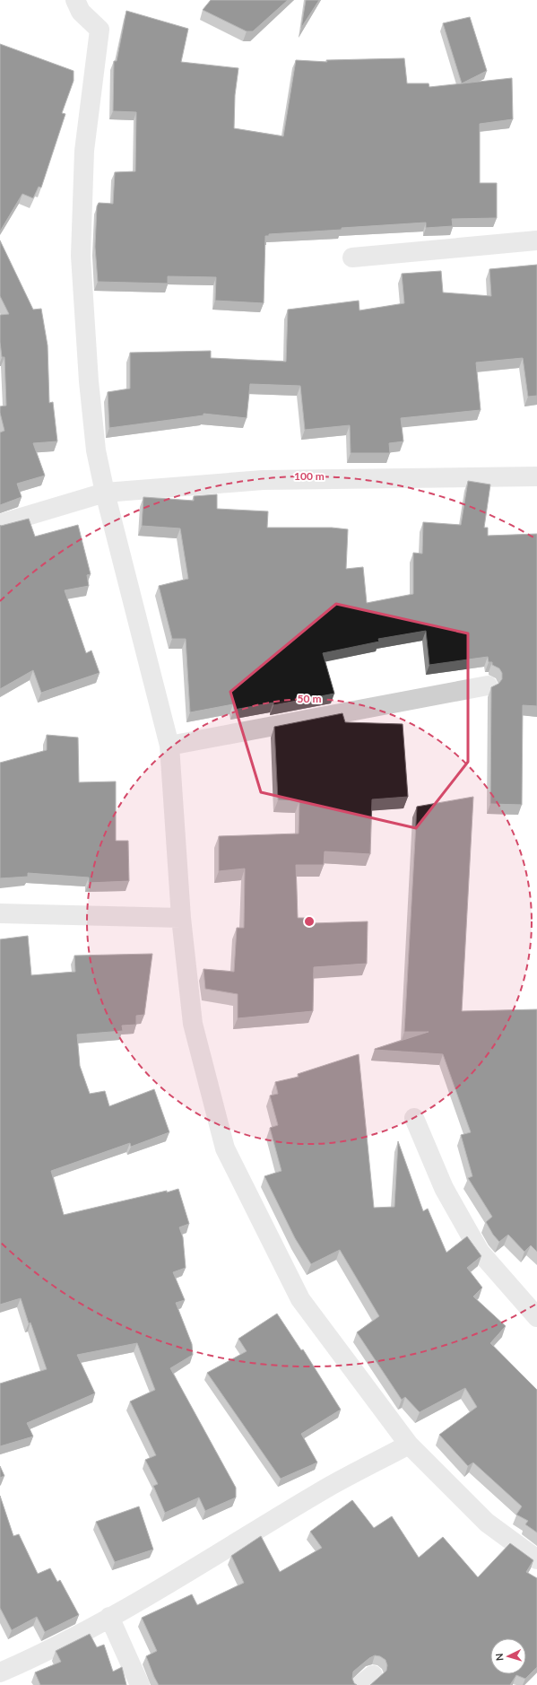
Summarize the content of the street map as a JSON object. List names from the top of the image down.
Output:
{
  "north": "left",
  "rings": ["100 m", "50 m"]
}
